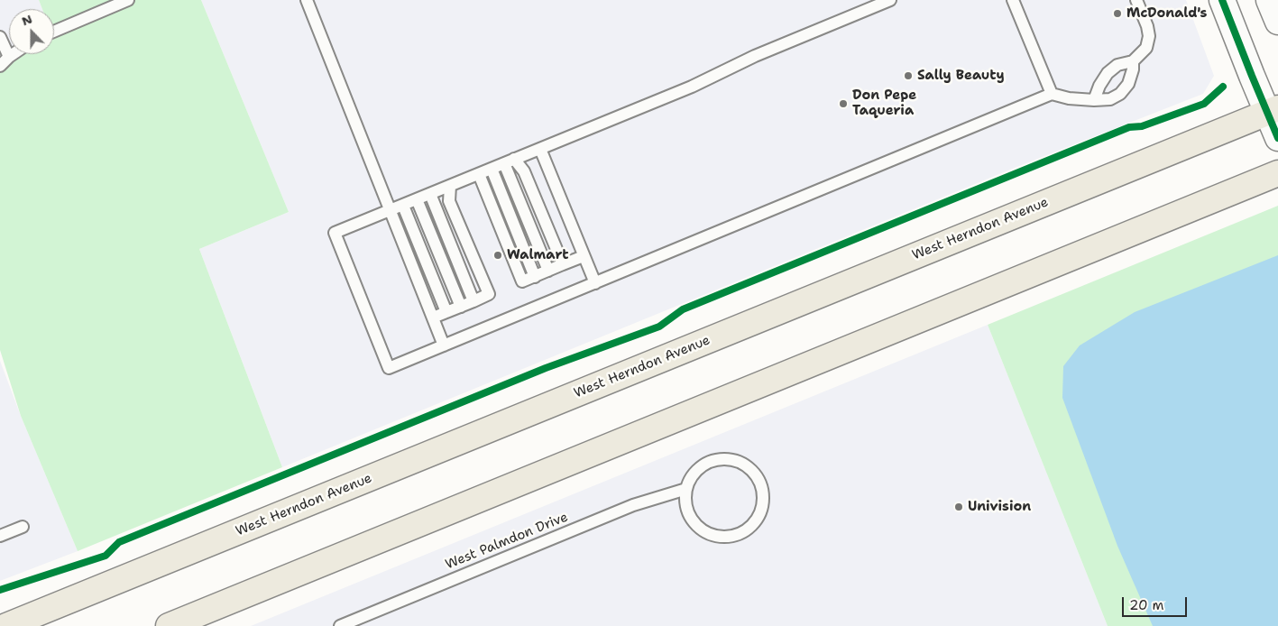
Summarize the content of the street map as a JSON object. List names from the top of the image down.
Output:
{
  "streets": {
    "main road": ["West Herndon Avenue"],
    "lane": ["West Palmdon Drive"]
  },
  "places": [
    "McDonald's",
    "Sally Beauty",
    "Don Pepe Taqueria",
    "Walmart",
    "Univision"
  ],
  "scale_bar": "20 m",
  "north": "top"
}
